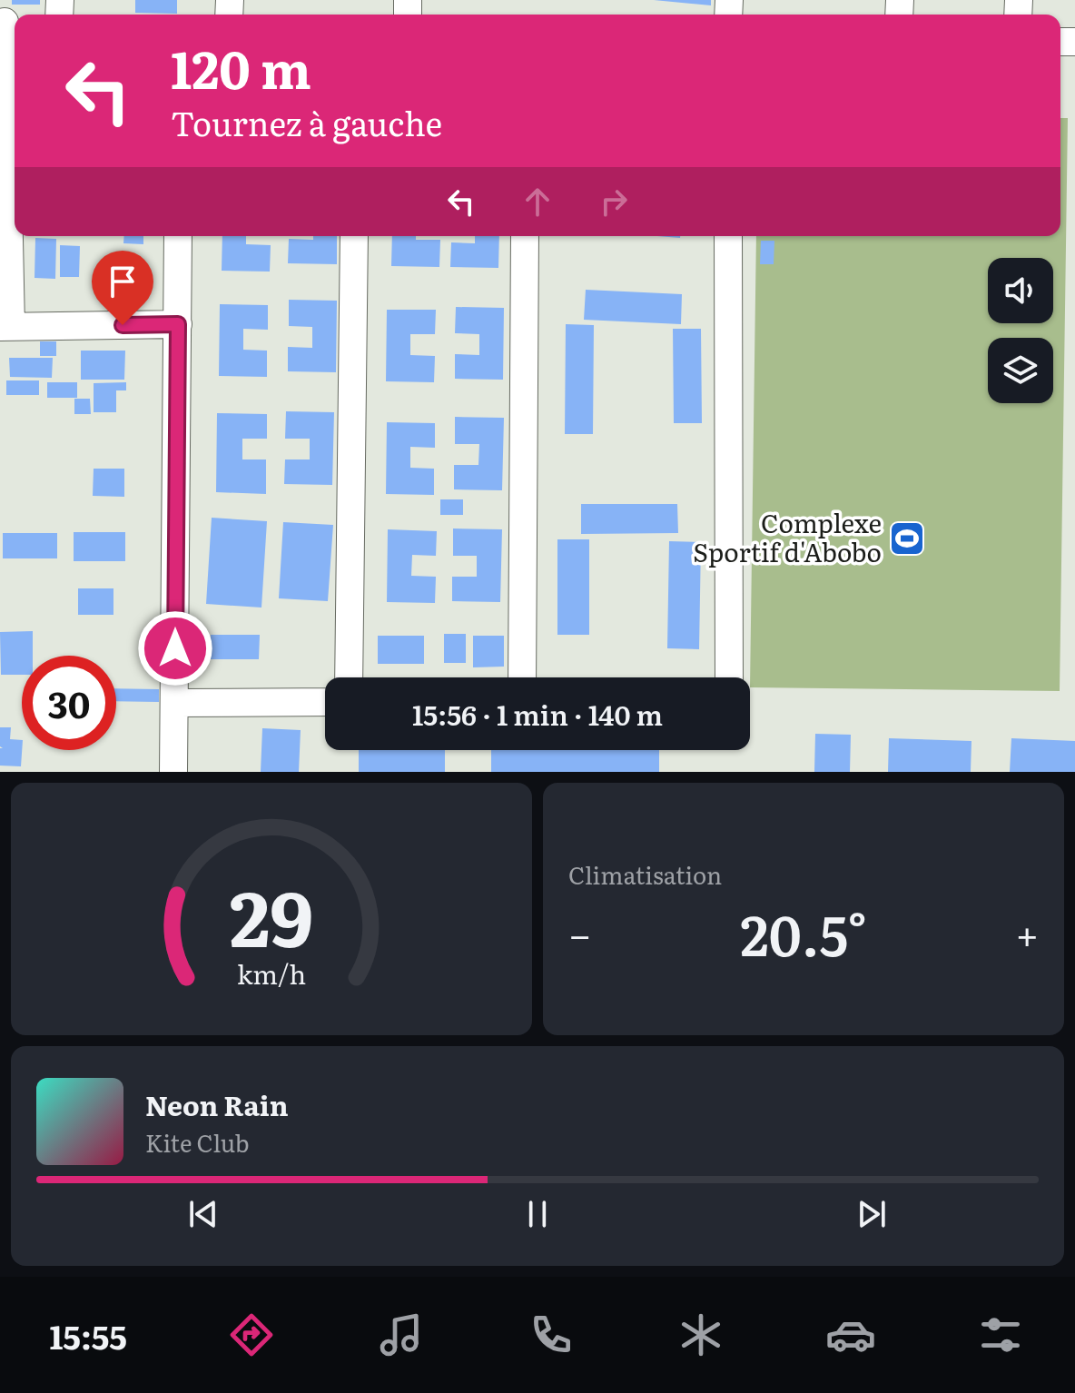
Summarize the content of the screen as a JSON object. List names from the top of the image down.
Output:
{
  "places": {
    "sports": ["Complexe Sportif d'Abobo"]
  },
  "page": {
    "turn": ["120 m", "Tournez à gauche"],
    "limit": "30",
    "trip": "15:56 · 1 min · 140 m",
    "tile": "Climatisation",
    "heat": ["−", "20.5°", "+"],
    "song": ["Neon Rain", "Kite Club"],
    "tabs": "15:55",
    "gauge": ["29", "km/h"]
  }
}
